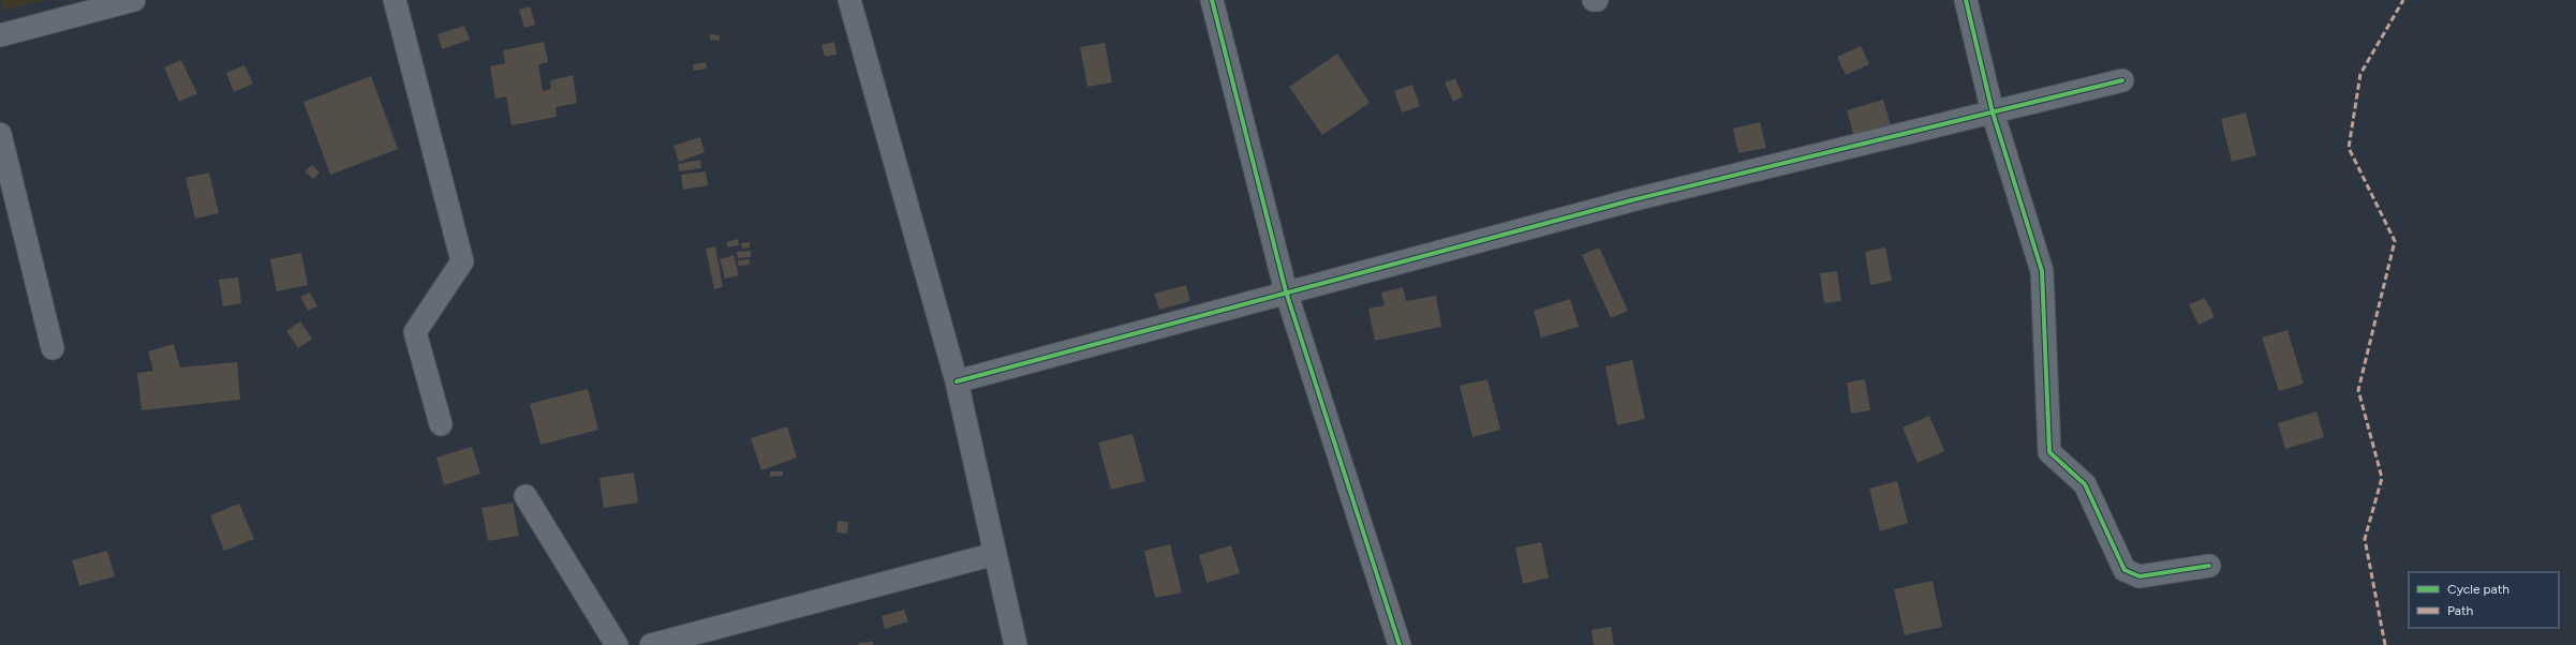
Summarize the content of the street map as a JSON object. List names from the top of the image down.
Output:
{
  "legend": ["Cycle path", "Path"]
}
